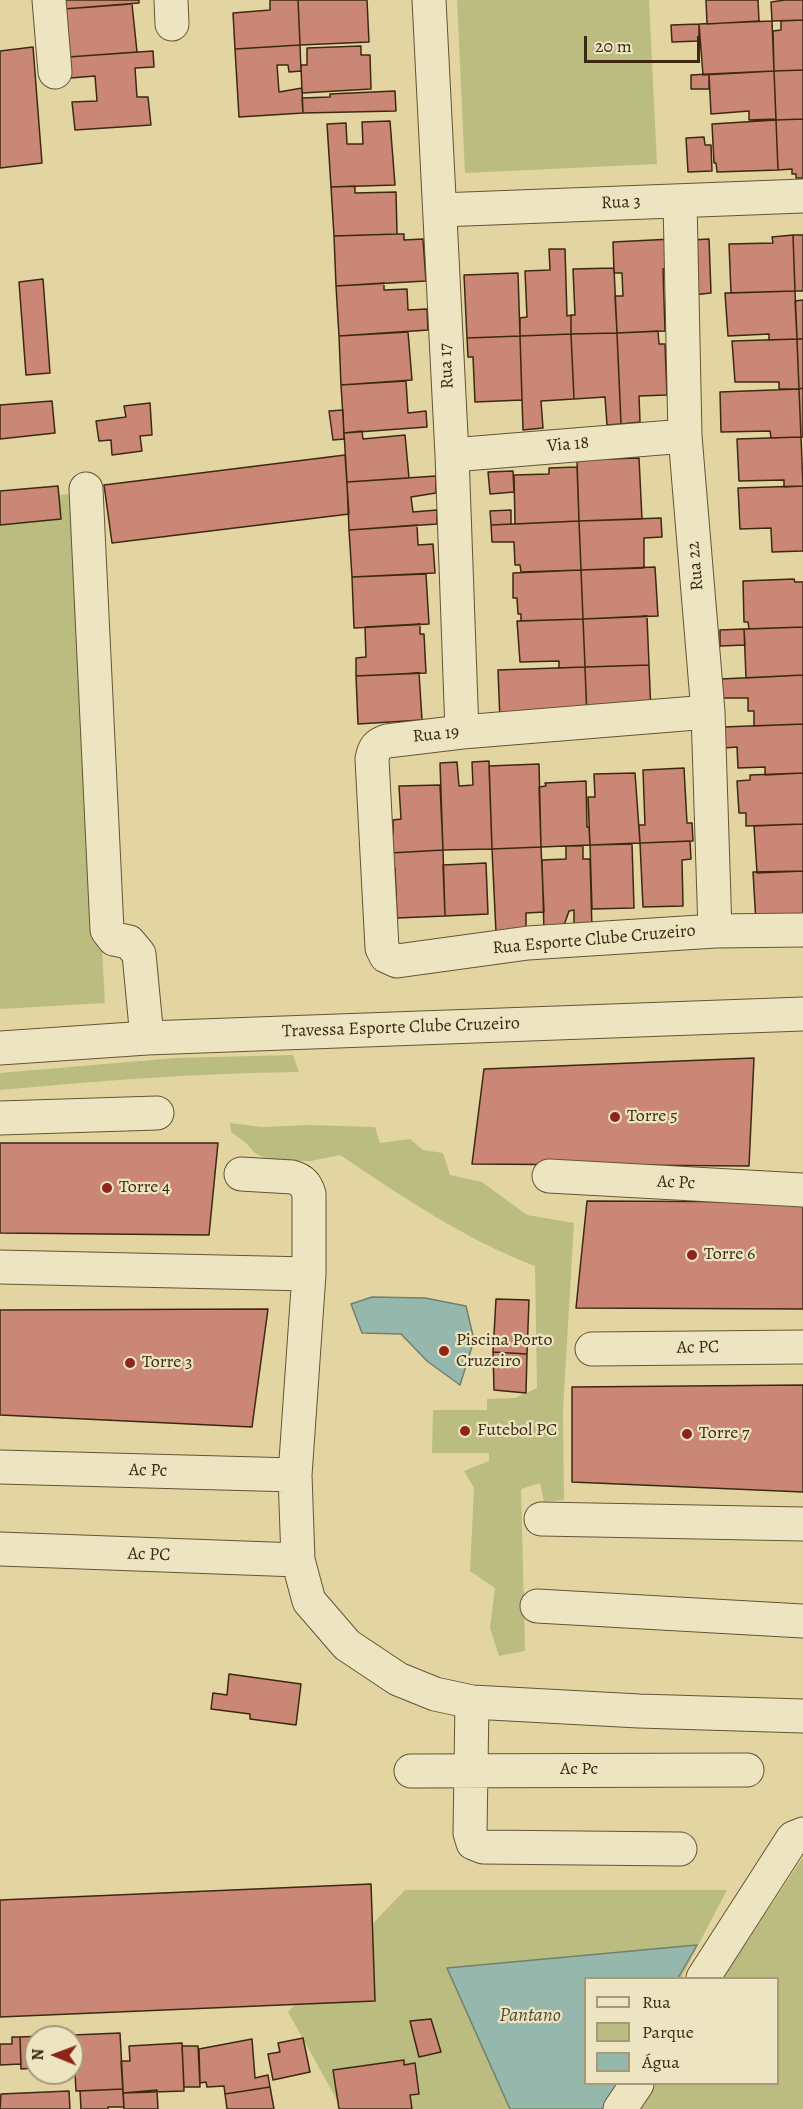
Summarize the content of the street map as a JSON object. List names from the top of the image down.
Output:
{
  "streets": {
    "street": [
      "Rua 3",
      "Rua 17",
      "Via 18",
      "Rua 22",
      "Rua 19",
      "Rua Esporte Clube Cruzeiro",
      "Travessa Esporte Clube Cruzeiro",
      "Ac Pc",
      "Ac PC"
    ]
  },
  "crossings": [
    ["Rua 3", "Rua 17"],
    ["Rua 3", "Rua 22"],
    ["Rua 17", "Via 18"],
    ["Rua 17", "Rua 19"],
    ["Via 18", "Rua 22"],
    ["Rua 22", "Rua 19"],
    ["Rua 22", "Rua Esporte Clube Cruzeiro"],
    ["Rua 19", "Rua Esporte Clube Cruzeiro"]
  ],
  "water": ["Pantano"],
  "places": [
    "Torre 5",
    "Torre 4",
    "Torre 6",
    "Piscina Porto Cruzeiro",
    "Torre 3",
    "Futebol PC",
    "Torre 7"
  ],
  "legend": ["Rua", "Parque", "Água"],
  "scale_bar": "20 m",
  "north": "left"
}
